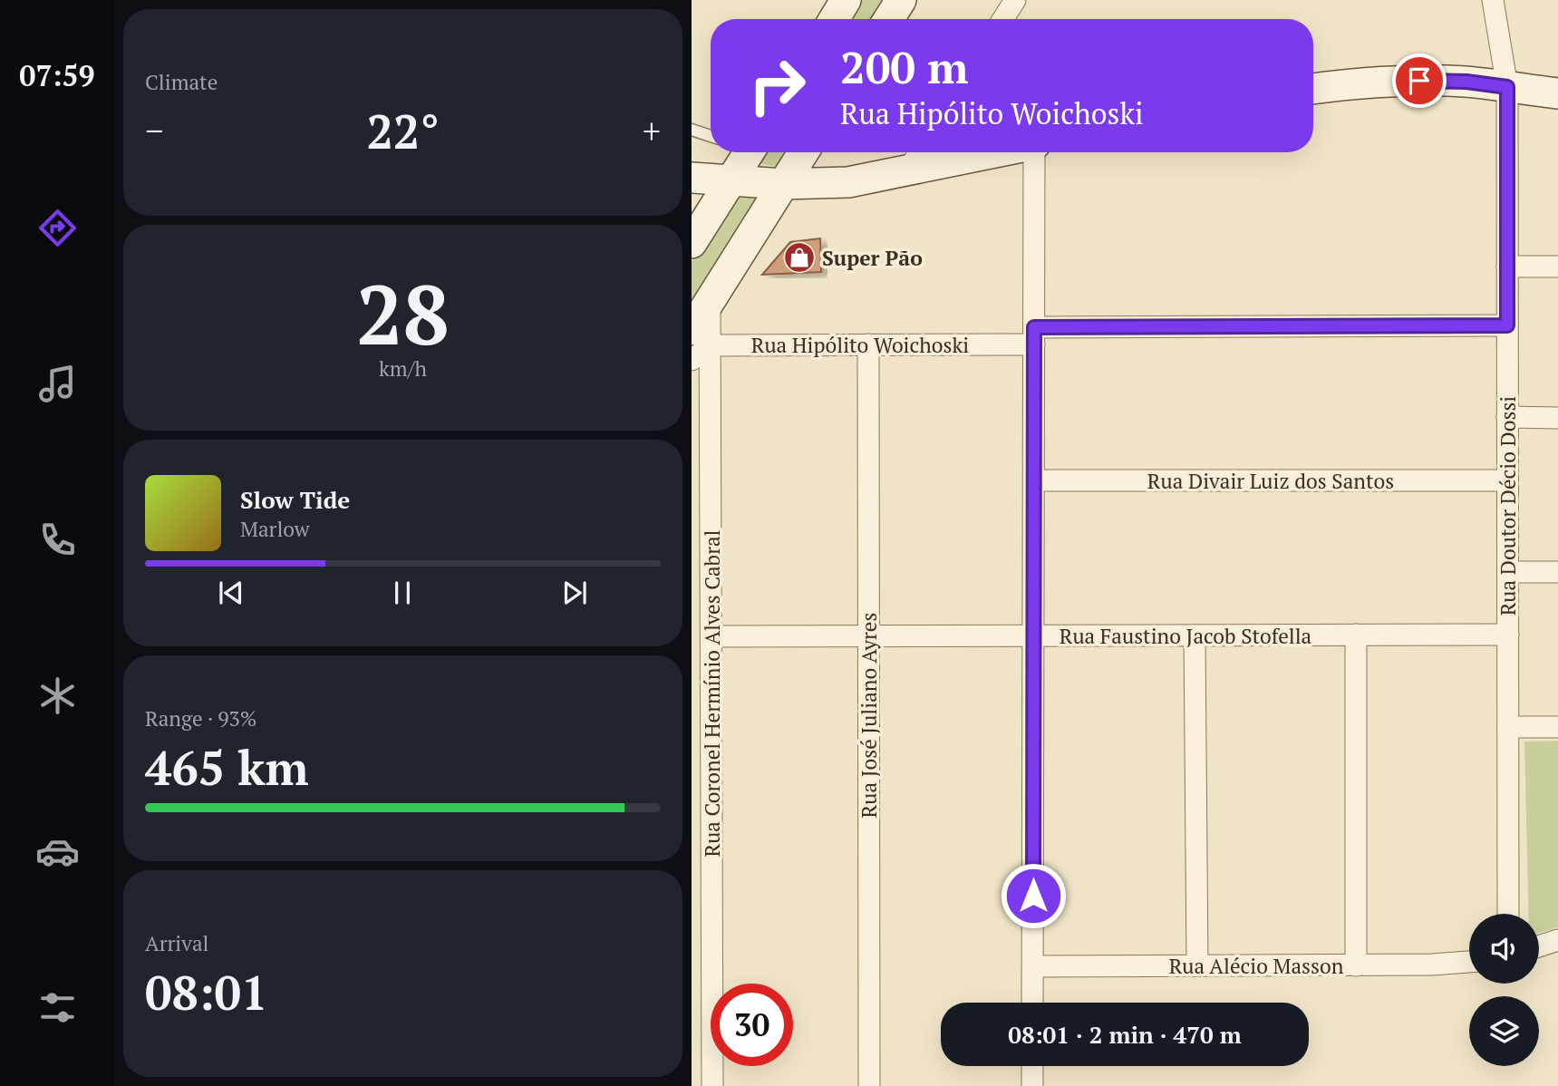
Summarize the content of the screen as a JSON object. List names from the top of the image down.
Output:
{
  "streets": {
    "street": [
      "Rua Hipólito Woichoski",
      "Rua Divair Luiz dos Santos",
      "Rua Doutor Décio Dossi",
      "Rua Faustino Jacob Stofella",
      "Rua Coronel Hermínio Alves Cabral",
      "Rua José Juliano Ayres",
      "Rua Alécio Masson"
    ]
  },
  "crossings": [
    ["Rua Hipólito Woichoski", "Rua Doutor Décio Dossi"],
    ["Rua Hipólito Woichoski", "Rua Coronel Hermínio Alves Cabral"],
    ["Rua Hipólito Woichoski", "Rua José Juliano Ayres"],
    ["Rua Divair Luiz dos Santos", "Rua Doutor Décio Dossi"],
    ["Rua Doutor Décio Dossi", "Rua Faustino Jacob Stofella"],
    ["Rua Faustino Jacob Stofella", "Rua Coronel Hermínio Alves Cabral"],
    ["Rua Faustino Jacob Stofella", "Rua José Juliano Ayres"]
  ],
  "places": {
    "shop": ["Super Pão"]
  },
  "page": {
    "tabs": "07:59",
    "tile": [
      "Climate",
      ["28", "km/h"],
      ["Range · 93%", "465 km"],
      ["Arrival", "08:01"]
    ],
    "turn": ["200 m", "Rua Hipólito Woichoski"],
    "heat": ["−", "22°", "+"],
    "song": ["Slow Tide", "Marlow"],
    "limit": "30",
    "trip": "08:01 · 2 min · 470 m"
  }
}
